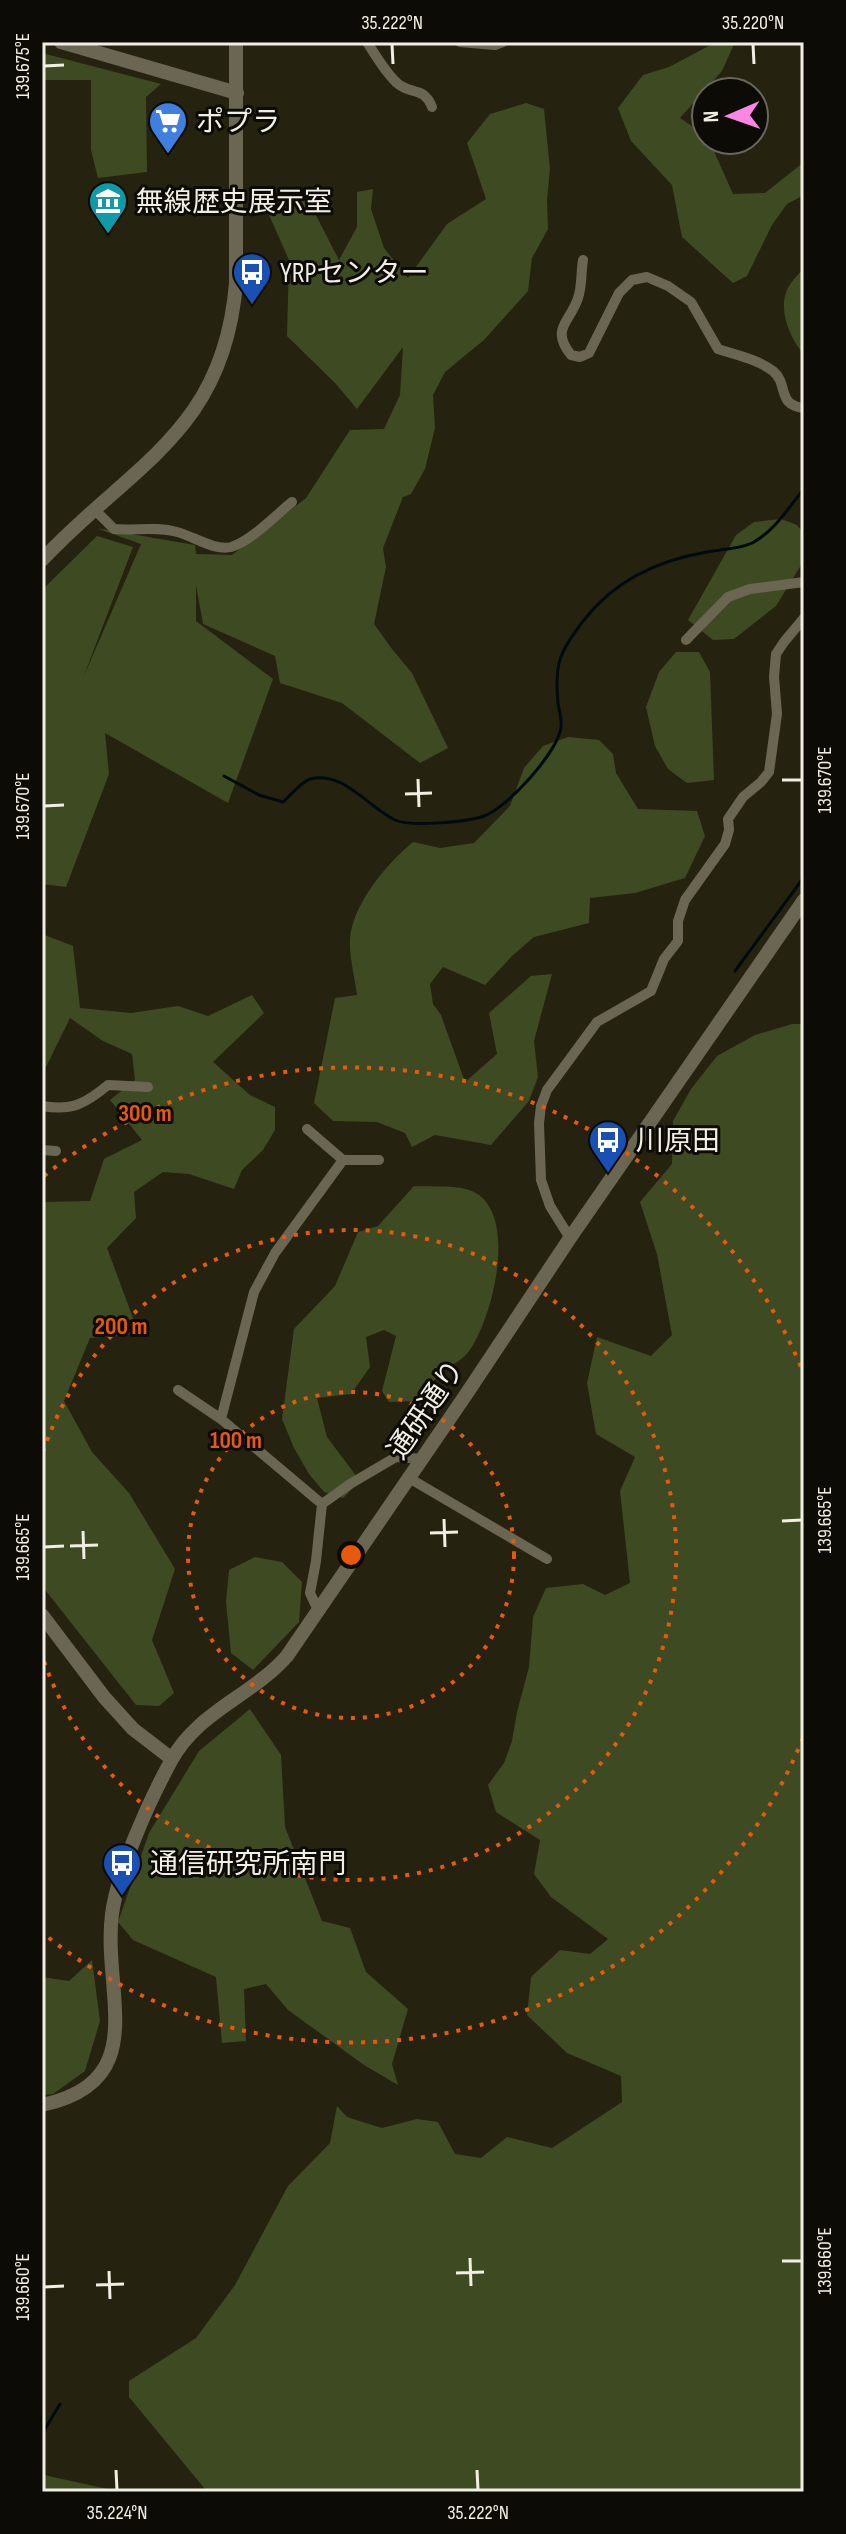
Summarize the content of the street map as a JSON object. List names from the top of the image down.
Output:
{
  "streets": {
    "street": ["通研通り"]
  },
  "places": {
    "supermarket": ["ポプラ"],
    "museum": ["無線歴史展示室"],
    "bus stop": ["YRPセンター", "川原田", "通信研究所南門"]
  },
  "north": "left",
  "coordinates": [
    "35.222°N",
    "35.220°N",
    "139.675°E",
    "139.670°E",
    "139.665°E",
    "139.660°E",
    "35.224°N"
  ],
  "rings": ["300 m", "200 m", "100 m"]
}
